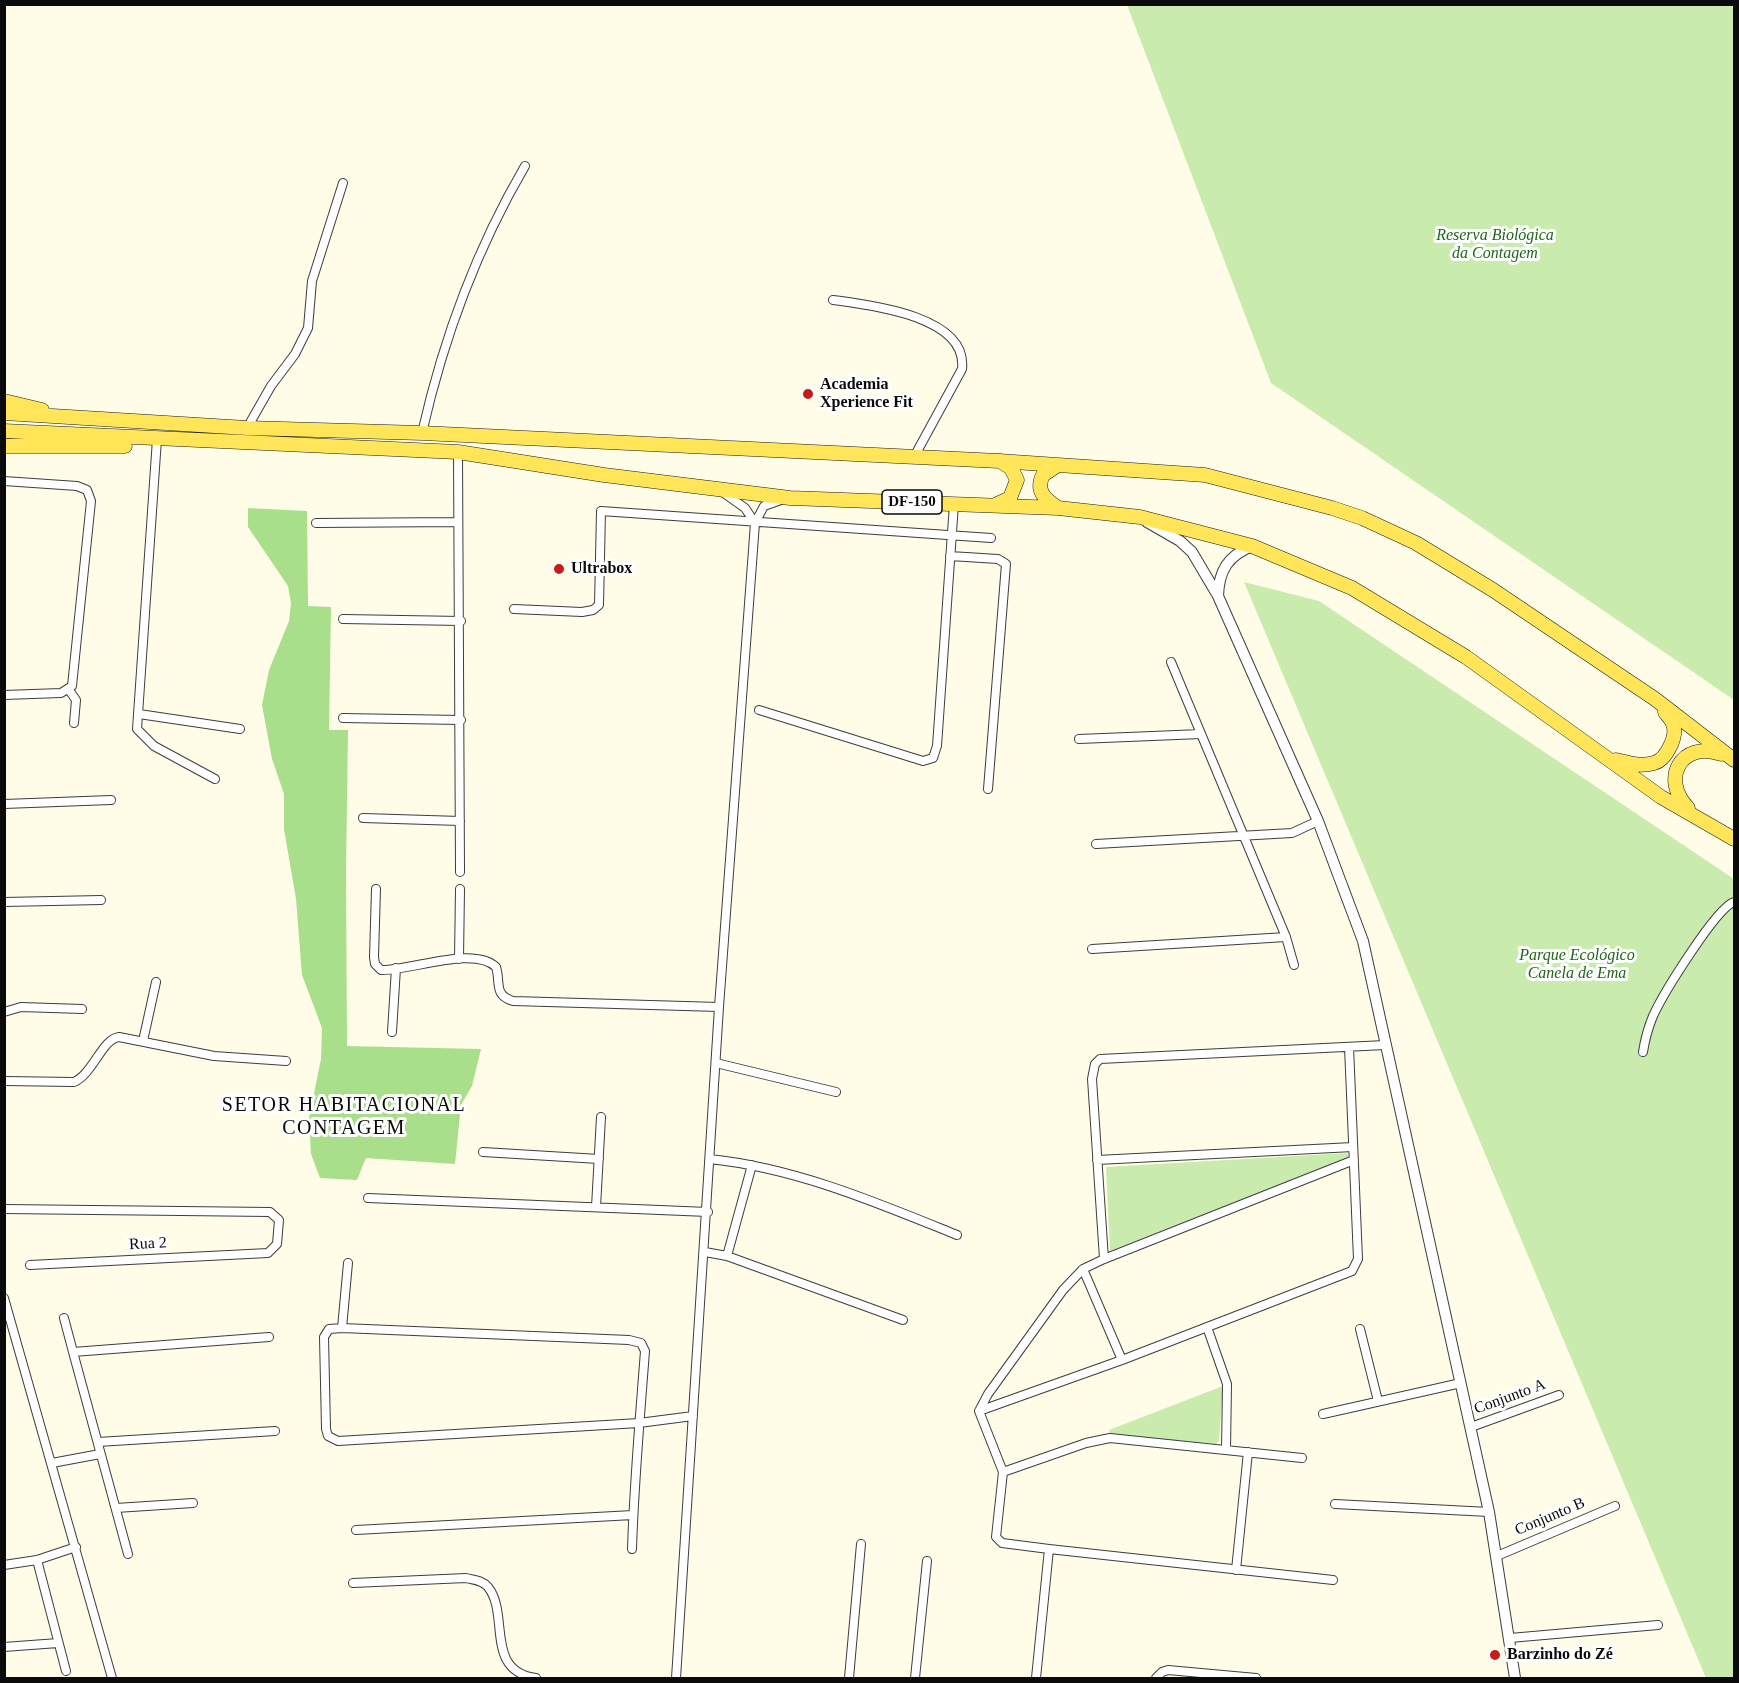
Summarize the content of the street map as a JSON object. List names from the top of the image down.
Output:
{
  "streets": {
    "main road": ["DF-150"],
    "street": ["Rua 2", "Conjunto A", "Conjunto B"]
  },
  "districts": ["SETOR HABITACIONAL CONTAGEM"],
  "parks": ["Reserva Biológica da Contagem", "Parque Ecológico Canela de Ema"],
  "places": ["Academia Xperience Fit", "Ultrabox", "Barzinho do Zé"]
}
